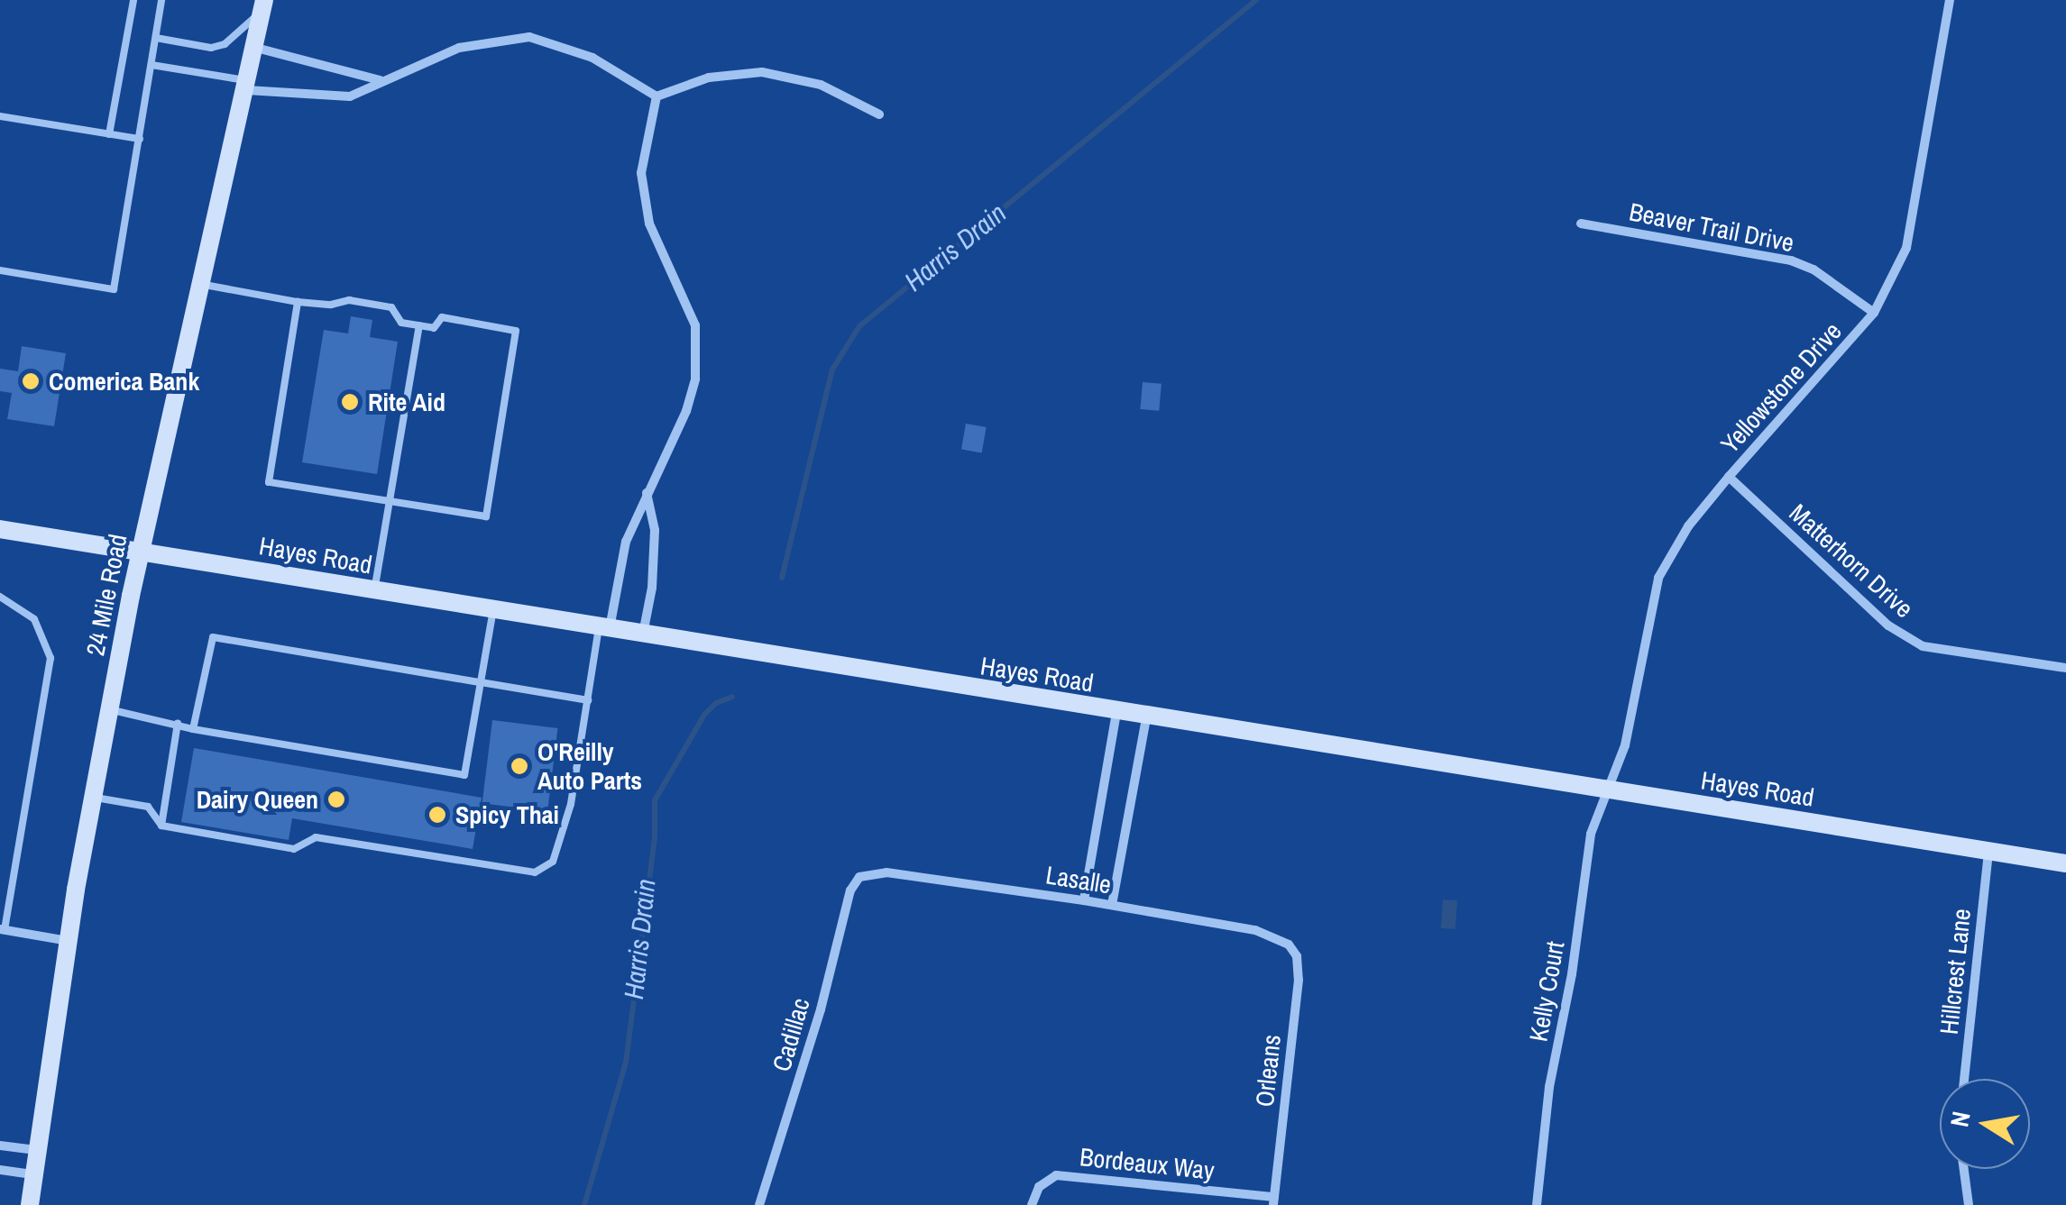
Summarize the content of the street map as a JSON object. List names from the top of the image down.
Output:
{
  "streets": {
    "street": [
      "Beaver Trail Drive",
      "Yellowstone Drive",
      "Hayes Road",
      "Matterhorn Drive",
      "24 Mile Road",
      "Lasalle",
      "Hillcrest Lane",
      "Kelly Court",
      "Cadillac",
      "Orleans",
      "Bordeaux Way"
    ]
  },
  "crossings": [
    ["Beaver Trail Drive", "Yellowstone Drive"],
    ["Yellowstone Drive", "Hayes Road"],
    ["Yellowstone Drive", "Matterhorn Drive"],
    ["Yellowstone Drive", "Kelly Court"],
    ["Hayes Road", "24 Mile Road"],
    ["Hayes Road", "Hillcrest Lane"],
    ["Hayes Road", "Kelly Court"],
    ["Lasalle", "Cadillac"],
    ["Lasalle", "Orleans"],
    ["Orleans", "Bordeaux Way"]
  ],
  "water": ["Harris Drain"],
  "places": [
    "Comerica Bank",
    "Rite Aid",
    "O'Reilly Auto Parts",
    "Dairy Queen",
    "Spicy Thai"
  ],
  "north": "left"
}
